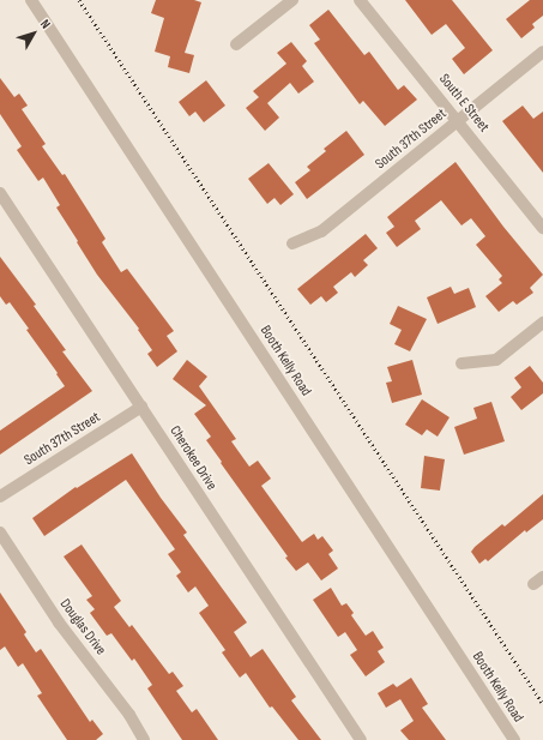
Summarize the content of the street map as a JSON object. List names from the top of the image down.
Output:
{
  "streets": {
    "street": [
      "South E Street",
      "South 37th Street",
      "Booth Kelly Road",
      "Cherokee Drive",
      "Douglas Drive"
    ]
  },
  "crossings": [
    ["South E Street", "South 37th Street"],
    ["South 37th Street", "Cherokee Drive"]
  ],
  "north": "top right"
}
